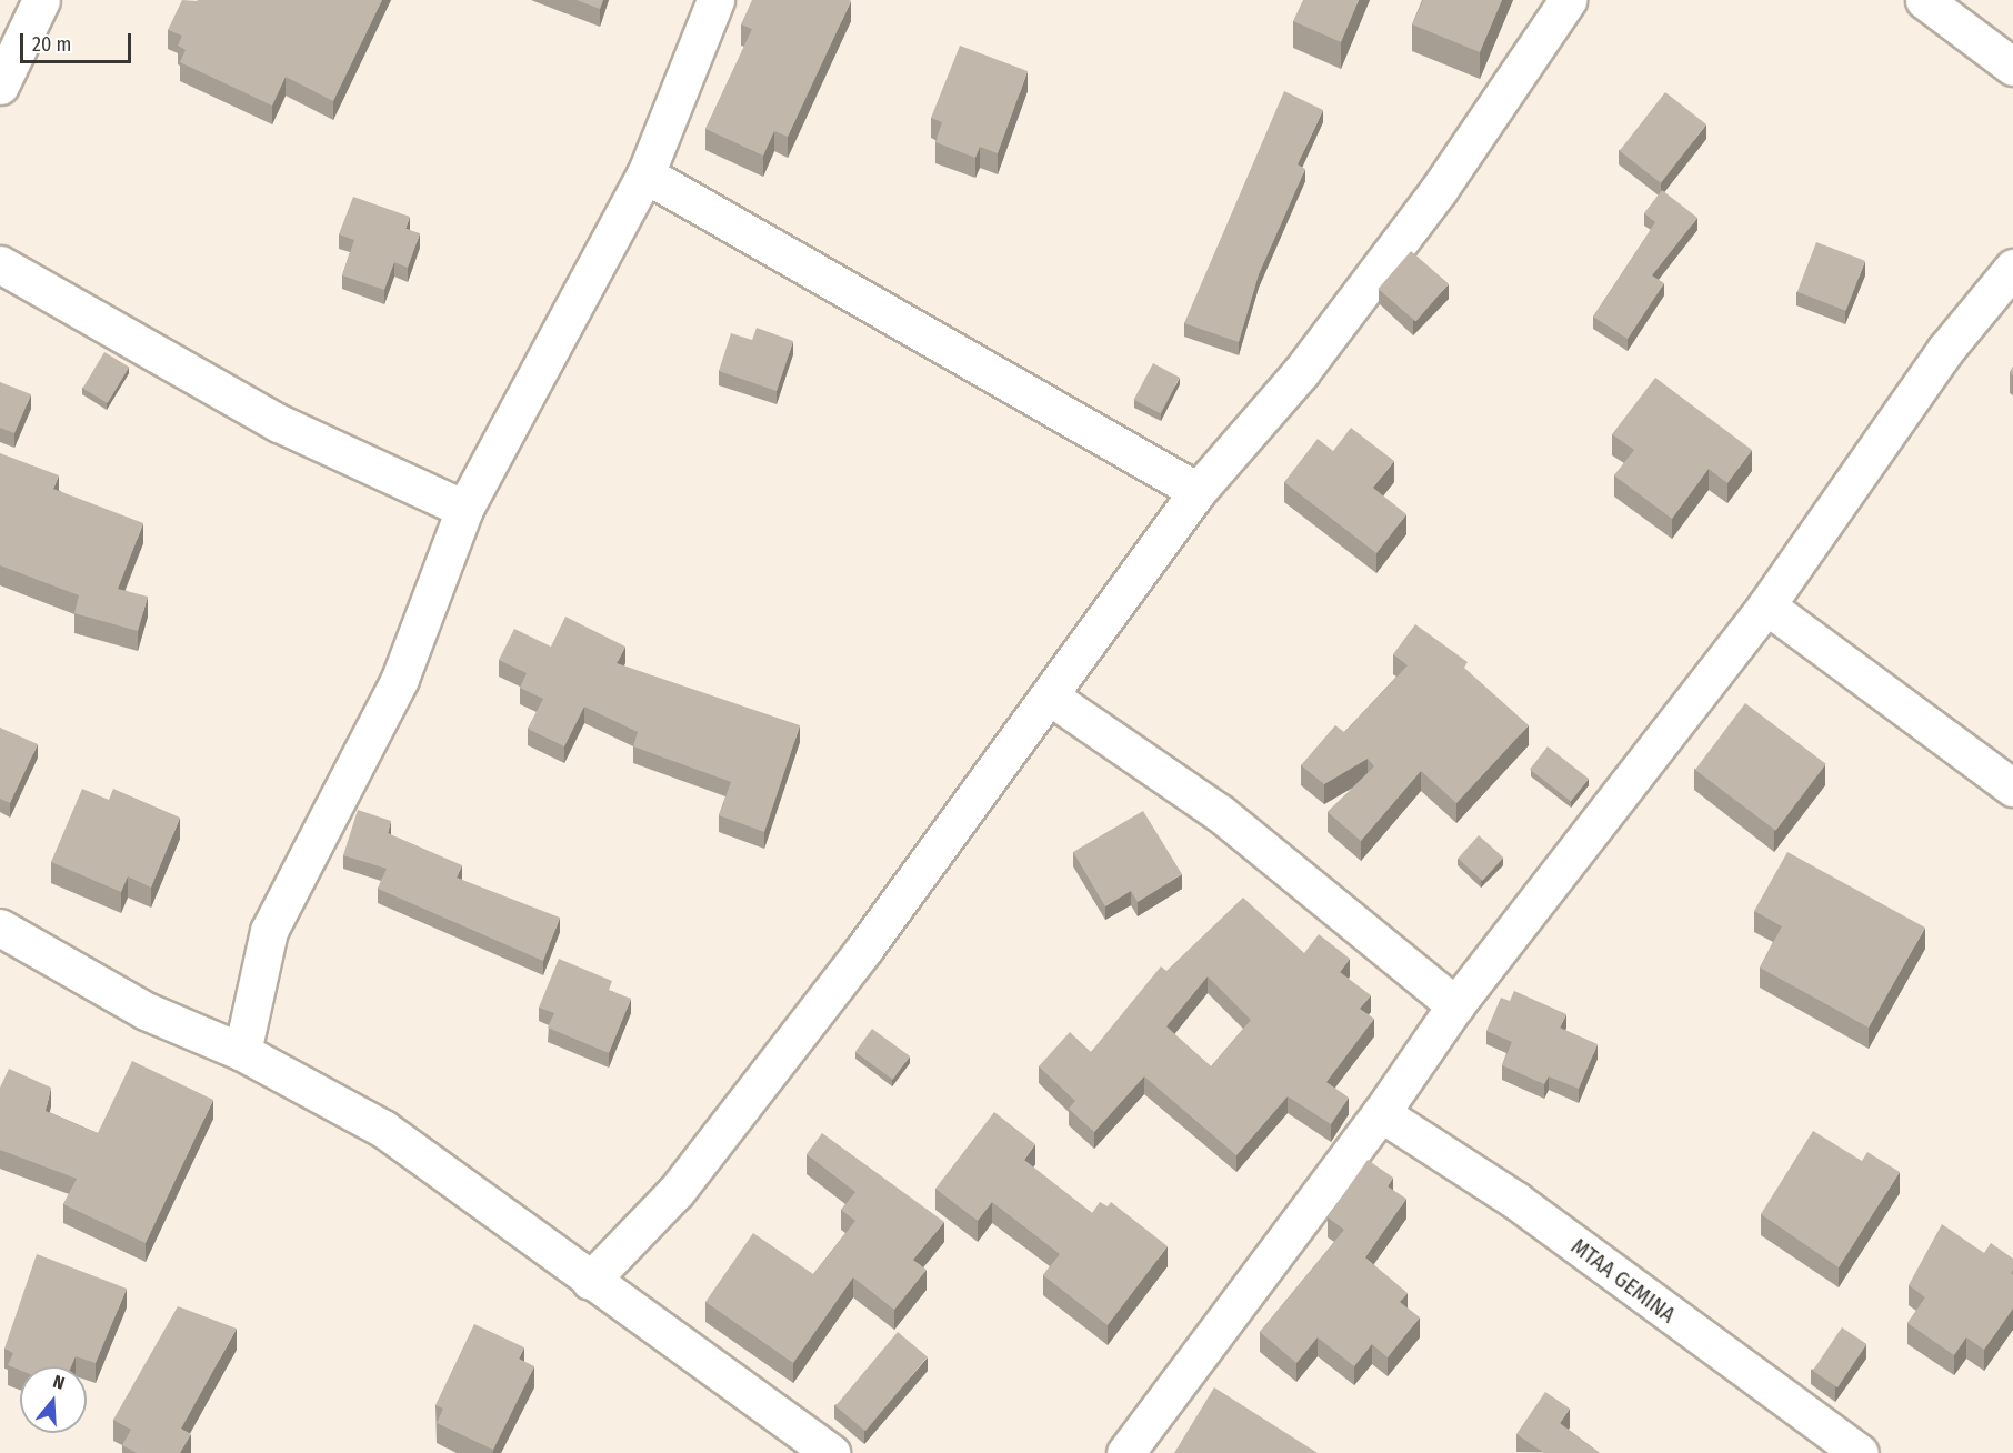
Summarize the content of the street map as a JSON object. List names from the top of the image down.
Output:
{
  "streets": {
    "street": ["MTAA GEMINA"]
  },
  "scale_bar": "20 m",
  "north": "top"
}
